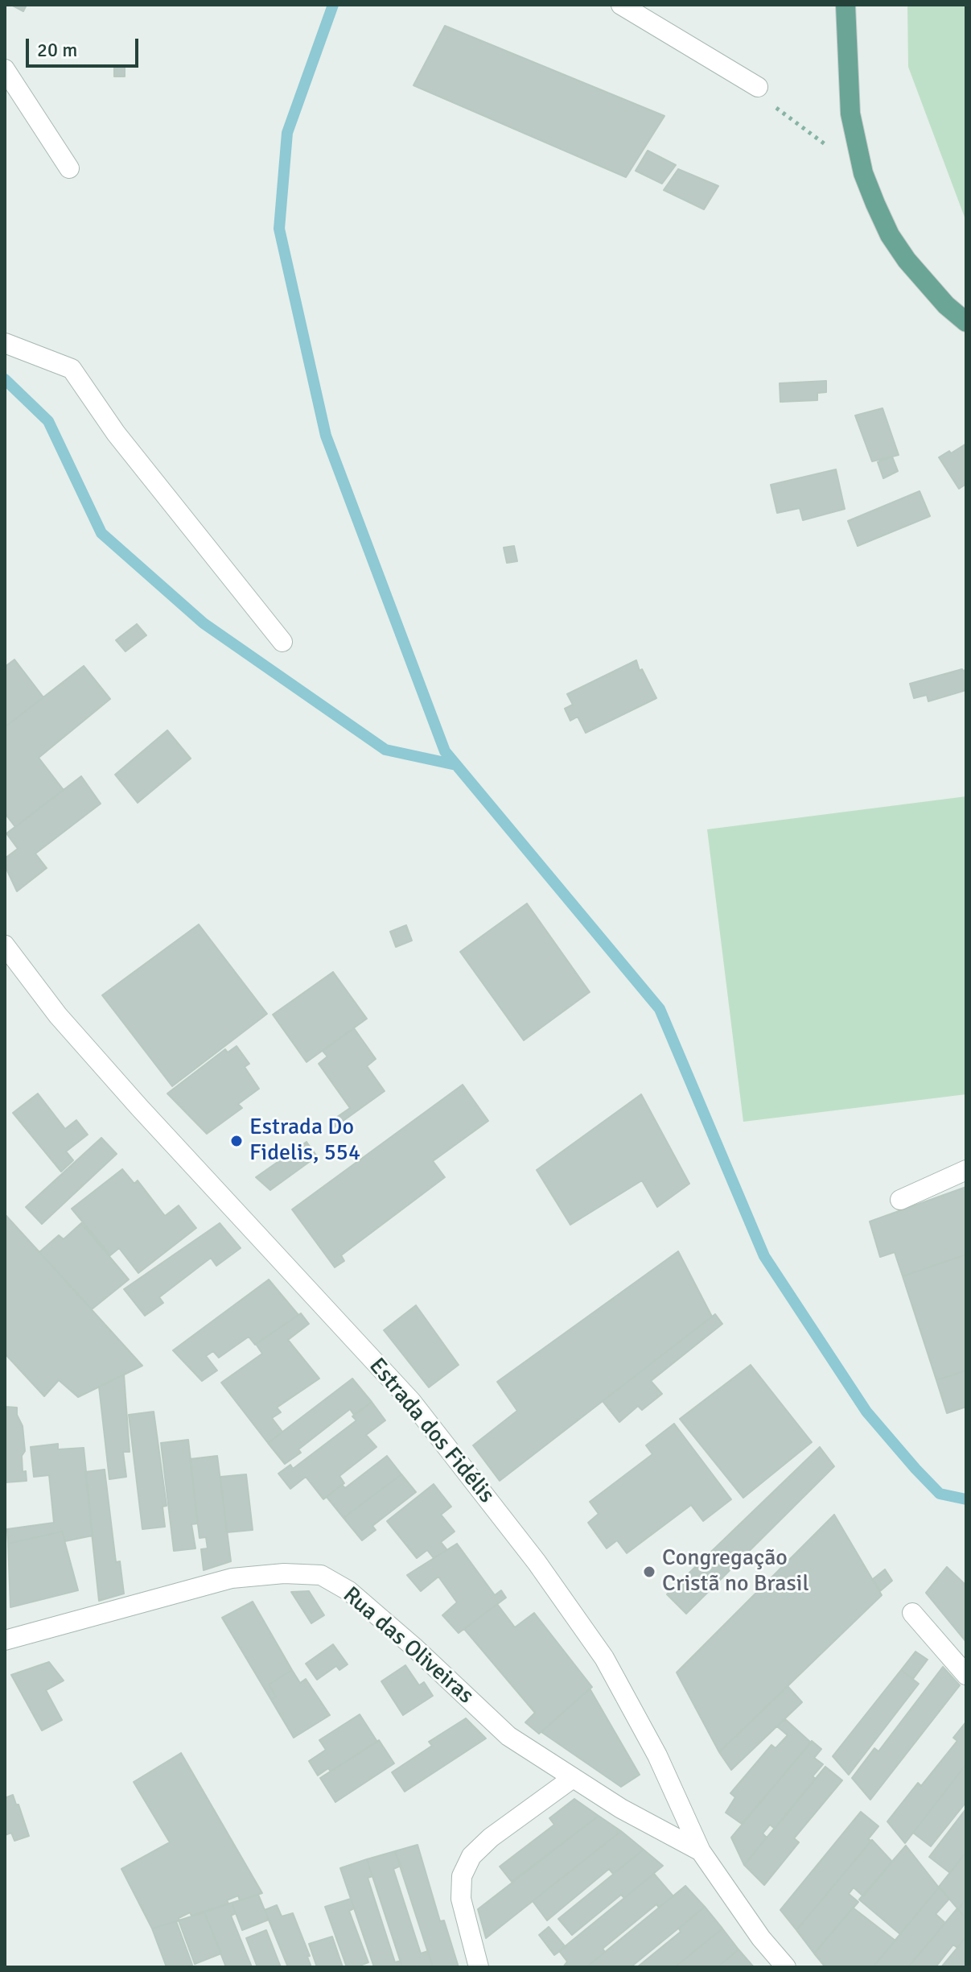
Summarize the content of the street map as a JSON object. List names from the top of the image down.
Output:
{
  "streets": {
    "street": ["Estrada dos Fidélis", "Rua das Oliveiras"]
  },
  "crossings": [
    ["Estrada dos Fidélis", "Rua das Oliveiras"]
  ],
  "places": ["Estrada Do Fidelis, 554", "Congregação Cristã no Brasil"],
  "scale_bar": "20 m"
}
